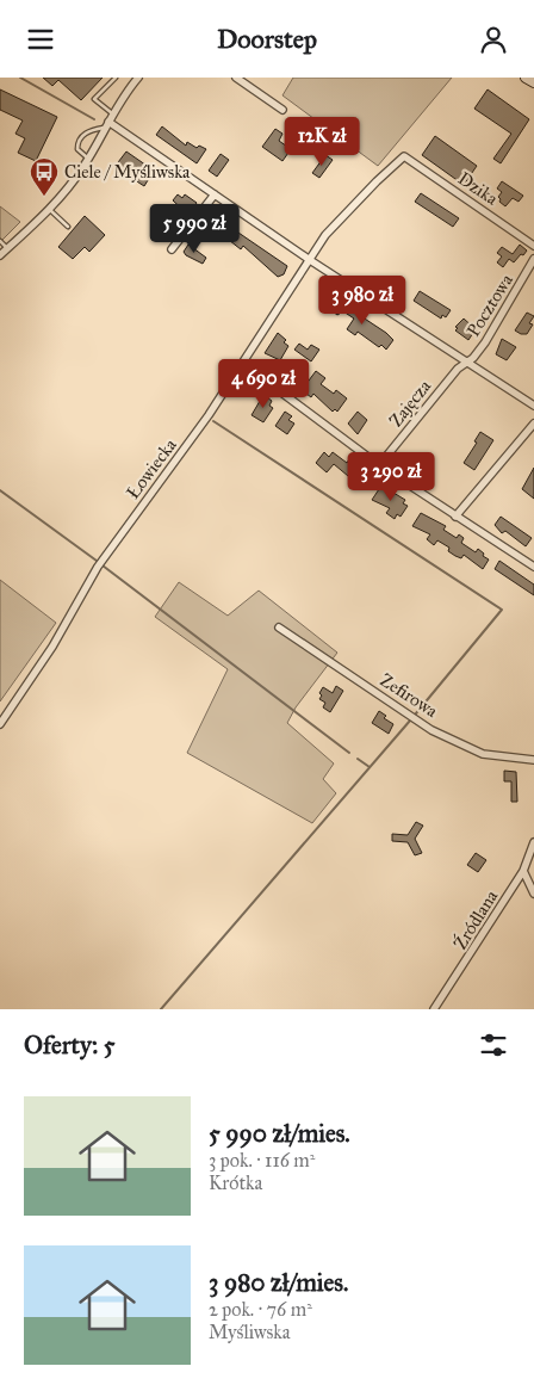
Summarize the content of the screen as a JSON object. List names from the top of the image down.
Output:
{
  "streets": {
    "street": [
      "Dzika",
      "Pocztowa",
      "Zajęcza",
      "Łowiecka",
      "Zefirowa",
      "Źródlana"
    ]
  },
  "crossings": [
    ["Dzika", "Łowiecka"],
    ["Pocztowa", "Zajęcza"]
  ],
  "places": {
    "bus stop": ["Ciele / Myśliwska"]
  },
  "page": {
    "header": "Doorstep",
    "price": [
      "12K zł",
      "5 990 zł",
      "3 980 zł",
      "4 690 zł",
      "3 290 zł"
    ],
    "heading": "Oferty: 5",
    "list": [
      {
        "name": "5 990 zł/mies.",
        "note": "3 pok. · 116 m² · Krótka"
      },
      {
        "name": "3 980 zł/mies.",
        "note": "2 pok. · 76 m² · Myśliwska"
      }
    ]
  }
}
